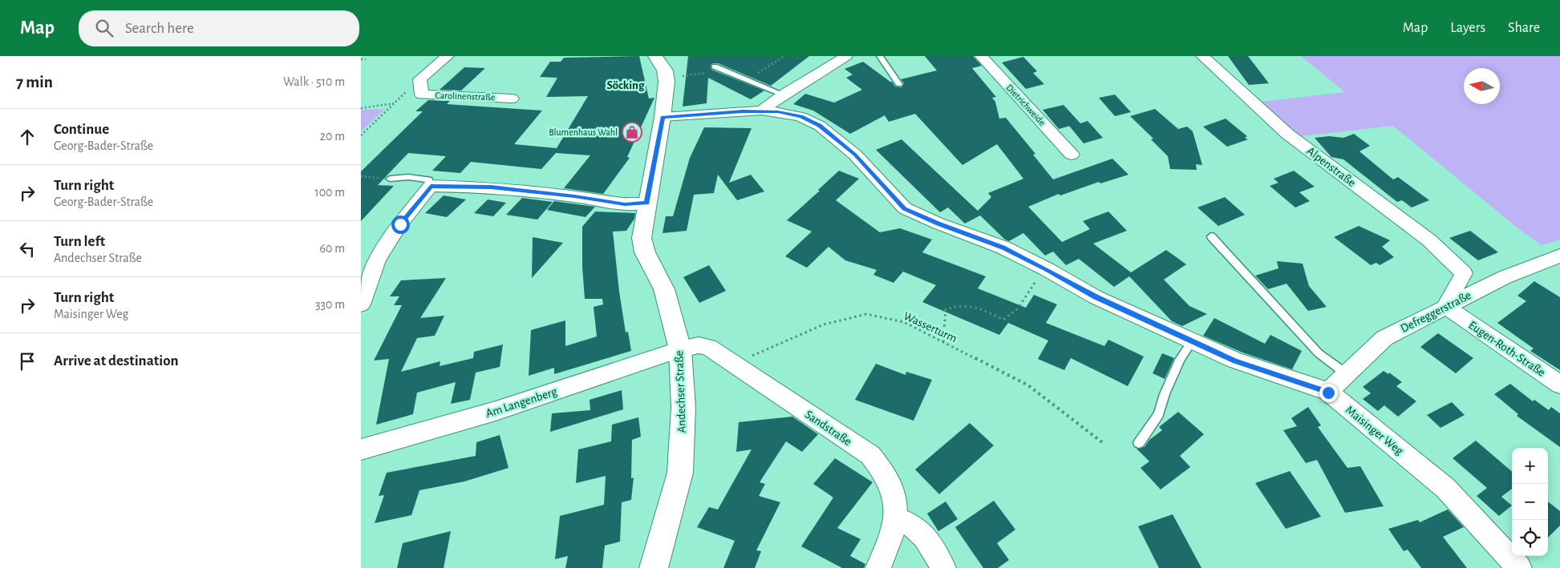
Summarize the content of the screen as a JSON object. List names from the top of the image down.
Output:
{
  "streets": {
    "street": [
      "Carolinenstraße",
      "Dietrichweide",
      "Alpenstraße",
      "Defreggerstraße",
      "Eugen-Roth-Straße",
      "Andechser Straße",
      "Am Langenberg",
      "Sandstraße",
      "Maisinger Weg"
    ],
    "path": ["Wasserturm"]
  },
  "crossings": [
    ["Alpenstraße", "Defreggerstraße"],
    ["Alpenstraße", "Eugen-Roth-Straße"],
    ["Defreggerstraße", "Eugen-Roth-Straße"],
    ["Defreggerstraße", "Maisinger Weg"],
    ["Wasserturm", "Sandstraße"],
    ["Andechser Straße", "Am Langenberg"],
    ["Andechser Straße", "Sandstraße"],
    ["Andechser Straße", "Maisinger Weg"],
    ["Am Langenberg", "Sandstraße"]
  ],
  "districts": ["Söcking"],
  "places": {
    "shop": ["Blumenhaus Wahl"]
  },
  "north": "left",
  "page": {
    "header": "Map",
    "search": "Search here",
    "nav": ["Map", "Layers", "Share"],
    "heading": ["7 min", "Walk · 510 m"],
    "list": [
      ["Continue", "Georg-Bader-Straße", "20 m"],
      ["Turn right", "Georg-Bader-Straße", "100 m"],
      ["Turn left", "Andechser Straße", "60 m"],
      ["Turn right", "Maisinger Weg", "330 m"],
      "Arrive at destination"
    ],
    "map_buttons": ["+", "−"]
  }
}
